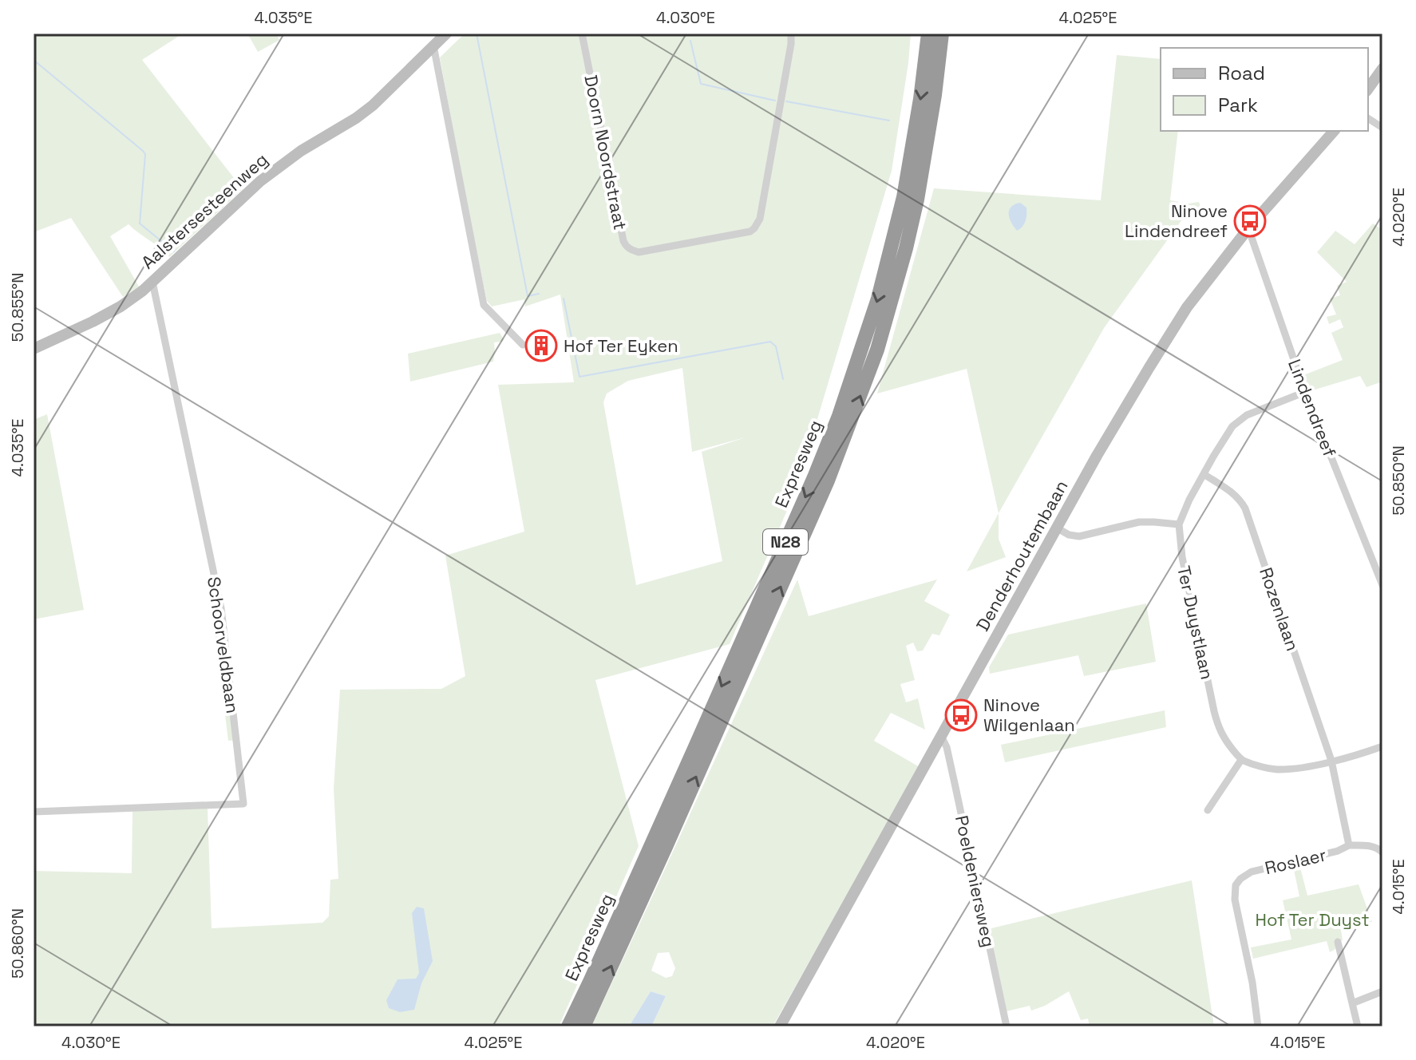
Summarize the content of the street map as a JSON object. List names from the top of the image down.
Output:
{
  "streets": {
    "highway": ["Expresweg", "N28"],
    "street": [
      "Doorn Noordstraat",
      "Aalstersesteenweg",
      "Lindendreef",
      "Denderhoutembaan",
      "Rozenlaan",
      "Ter Duystlaan",
      "Schoorveldbaan",
      "Roslaer",
      "Poeldeniersweg"
    ]
  },
  "crossings": [
    ["Aalstersesteenweg", "Schoorveldbaan"],
    ["Lindendreef", "Denderhoutembaan"],
    ["Lindendreef", "Ter Duystlaan"],
    ["Denderhoutembaan", "Poeldeniersweg"],
    ["Rozenlaan", "Ter Duystlaan"],
    ["Rozenlaan", "Roslaer"]
  ],
  "parks": ["Hof Ter Duyst"],
  "places": {
    "bus stop": ["Ninove Lindendreef", "Ninove Wilgenlaan"],
    "building": ["Hof Ter Eyken"]
  },
  "legend": ["Road", "Park"],
  "coordinates": [
    "4.035°E",
    "4.030°E",
    "4.025°E",
    "4.020°E",
    "50.855°N",
    "50.850°N",
    "4.015°E",
    "50.860°N"
  ]
}
